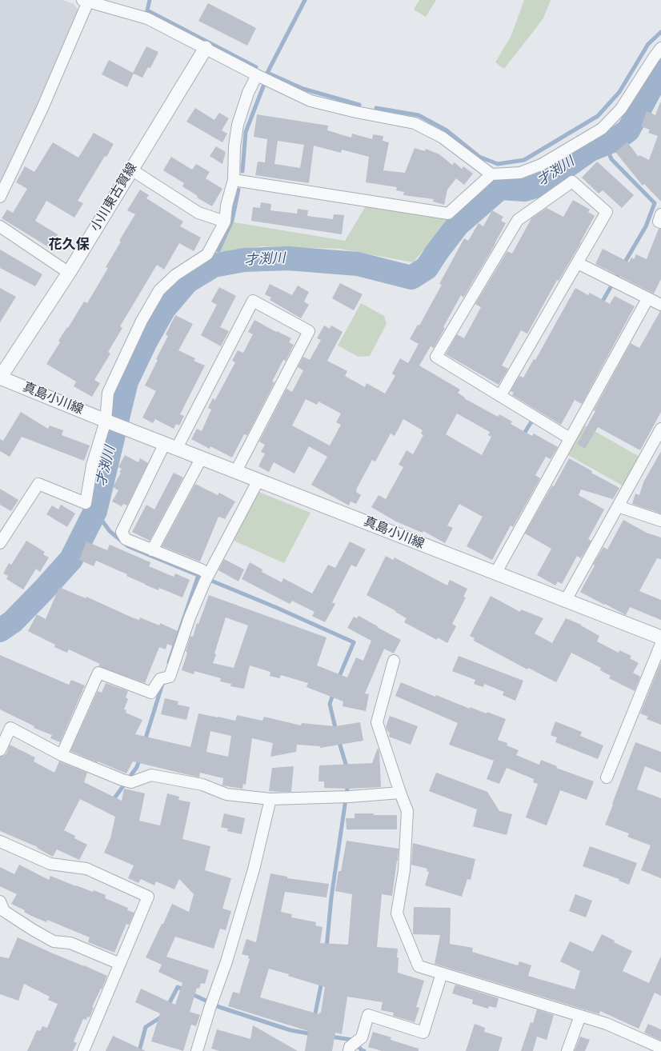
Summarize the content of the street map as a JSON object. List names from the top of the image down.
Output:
{
  "streets": {
    "street": ["小川東古賀線", "真島小川線"]
  },
  "crossings": [
    ["小川東古賀線", "真島小川線"]
  ],
  "districts": ["花久保"],
  "water": ["才渕川"]
}
